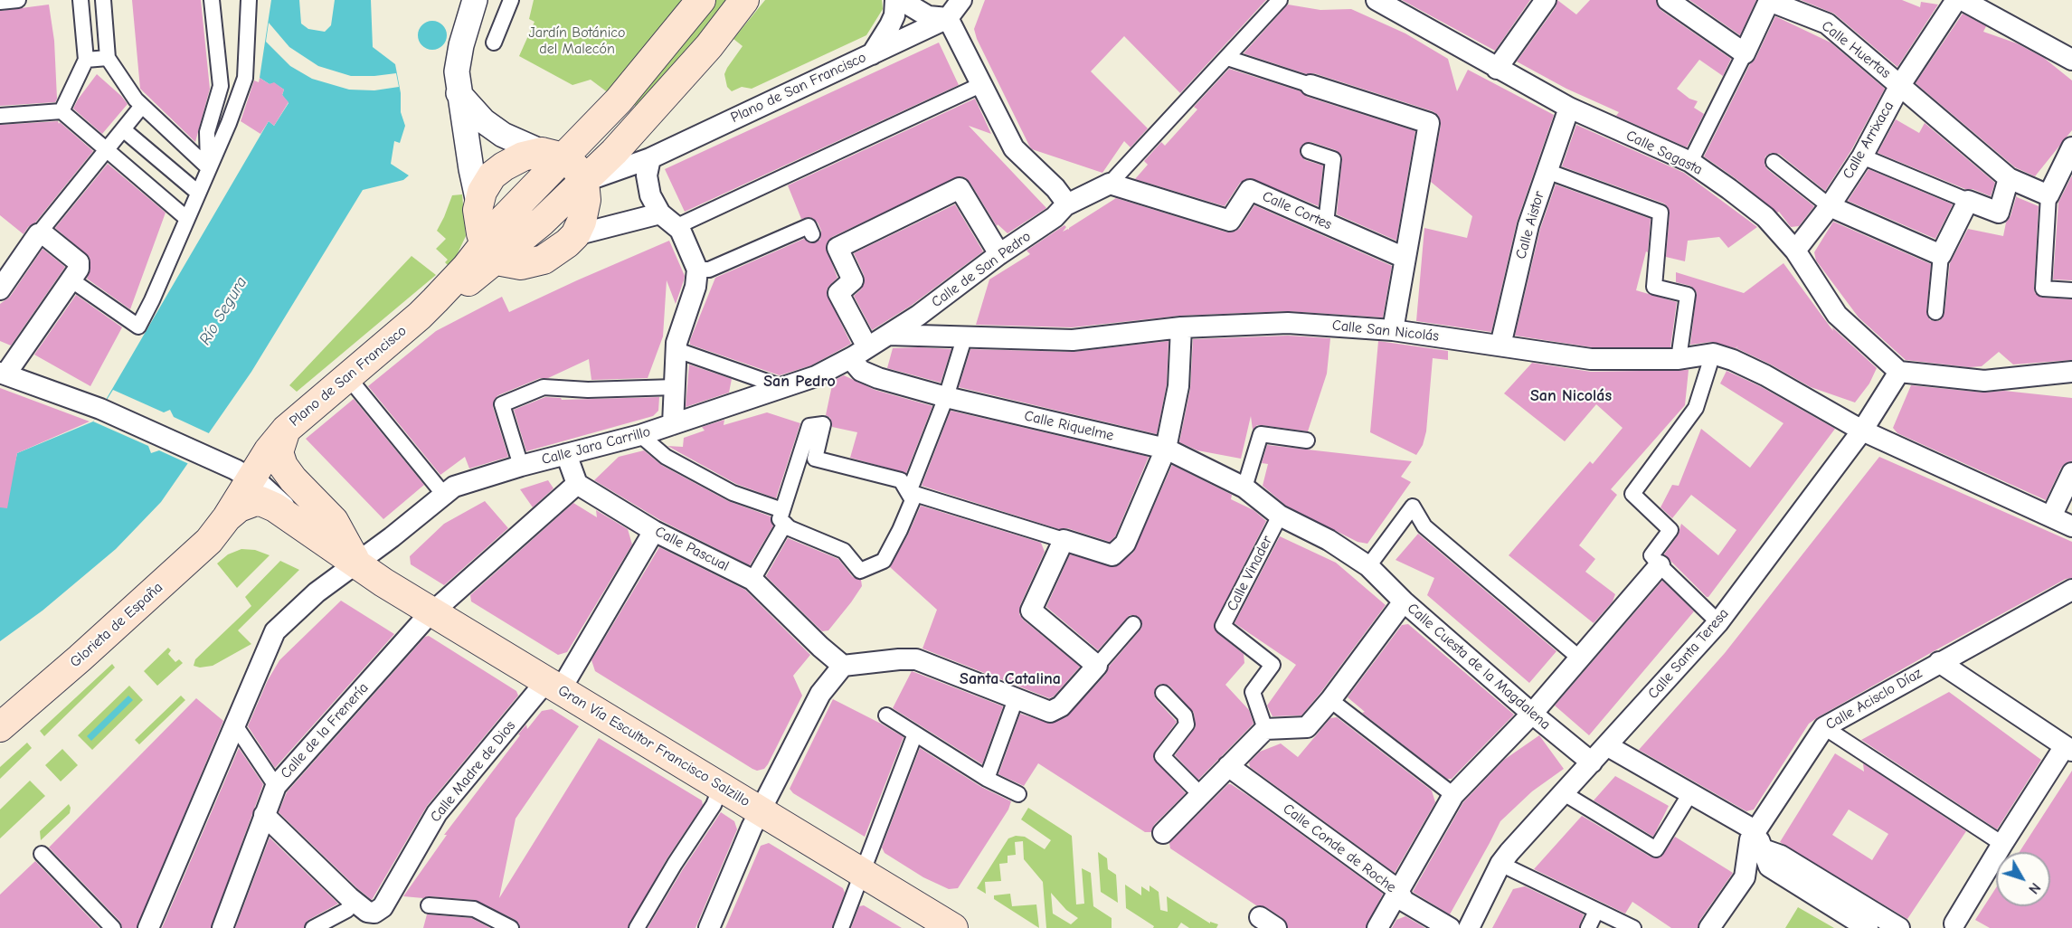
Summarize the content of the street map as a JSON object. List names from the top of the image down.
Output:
{
  "streets": {
    "main road": ["Plano de San Francisco", "Glorieta de España", "Gran Vía Escultor Francisco Salzillo"],
    "street": [
      "Calle Huertas",
      "Calle Arrixaca",
      "Calle Sagasta",
      "Calle Cortes",
      "Calle Aistor",
      "Calle de San Pedro",
      "Calle San Nicolás",
      "Calle Riquelme",
      "Calle Jara Carrillo",
      "Calle Pascual",
      "Calle Vinader",
      "Calle Santa Teresa",
      "Calle Cuesta de la Magdalena",
      "Calle Acisclo Díaz",
      "Calle de la Frenería",
      "Calle Madre de Dios",
      "Calle Conde de Roche"
    ]
  },
  "crossings": [
    ["Calle Huertas", "Calle Arrixaca"],
    ["Plano de San Francisco", "Glorieta de España"],
    ["Plano de San Francisco", "Gran Vía Escultor Francisco Salzillo"],
    ["Calle Arrixaca", "Calle Sagasta"],
    ["Calle Sagasta", "Calle Aistor"],
    ["Calle Sagasta", "Calle Santa Teresa"],
    ["Calle Cortes", "Calle de San Pedro"],
    ["Calle Aistor", "Calle San Nicolás"],
    ["Calle de San Pedro", "Calle San Nicolás"],
    ["Calle de San Pedro", "Calle Riquelme"],
    ["Calle de San Pedro", "Calle Jara Carrillo"],
    ["Calle San Nicolás", "Calle Santa Teresa"],
    ["Calle Riquelme", "Calle Jara Carrillo"],
    ["Calle Riquelme", "Calle Vinader"],
    ["Calle Riquelme", "Calle Cuesta de la Magdalena"],
    ["Calle Jara Carrillo", "Gran Vía Escultor Francisco Salzillo"],
    ["Calle Pascual", "Calle de la Frenería"],
    ["Calle Pascual", "Calle Madre de Dios"],
    ["Calle Vinader", "Calle Cuesta de la Magdalena"],
    ["Glorieta de España", "Gran Vía Escultor Francisco Salzillo"],
    ["Calle Santa Teresa", "Calle Cuesta de la Magdalena"],
    ["Calle de la Frenería", "Gran Vía Escultor Francisco Salzillo"],
    ["Gran Vía Escultor Francisco Salzillo", "Calle Madre de Dios"]
  ],
  "districts": ["San Pedro", "San Nicolás", "Santa Catalina"],
  "water": ["Río Segura"],
  "parks": ["Jardín Botánico del Malecón"],
  "north": "bottom right"
}
